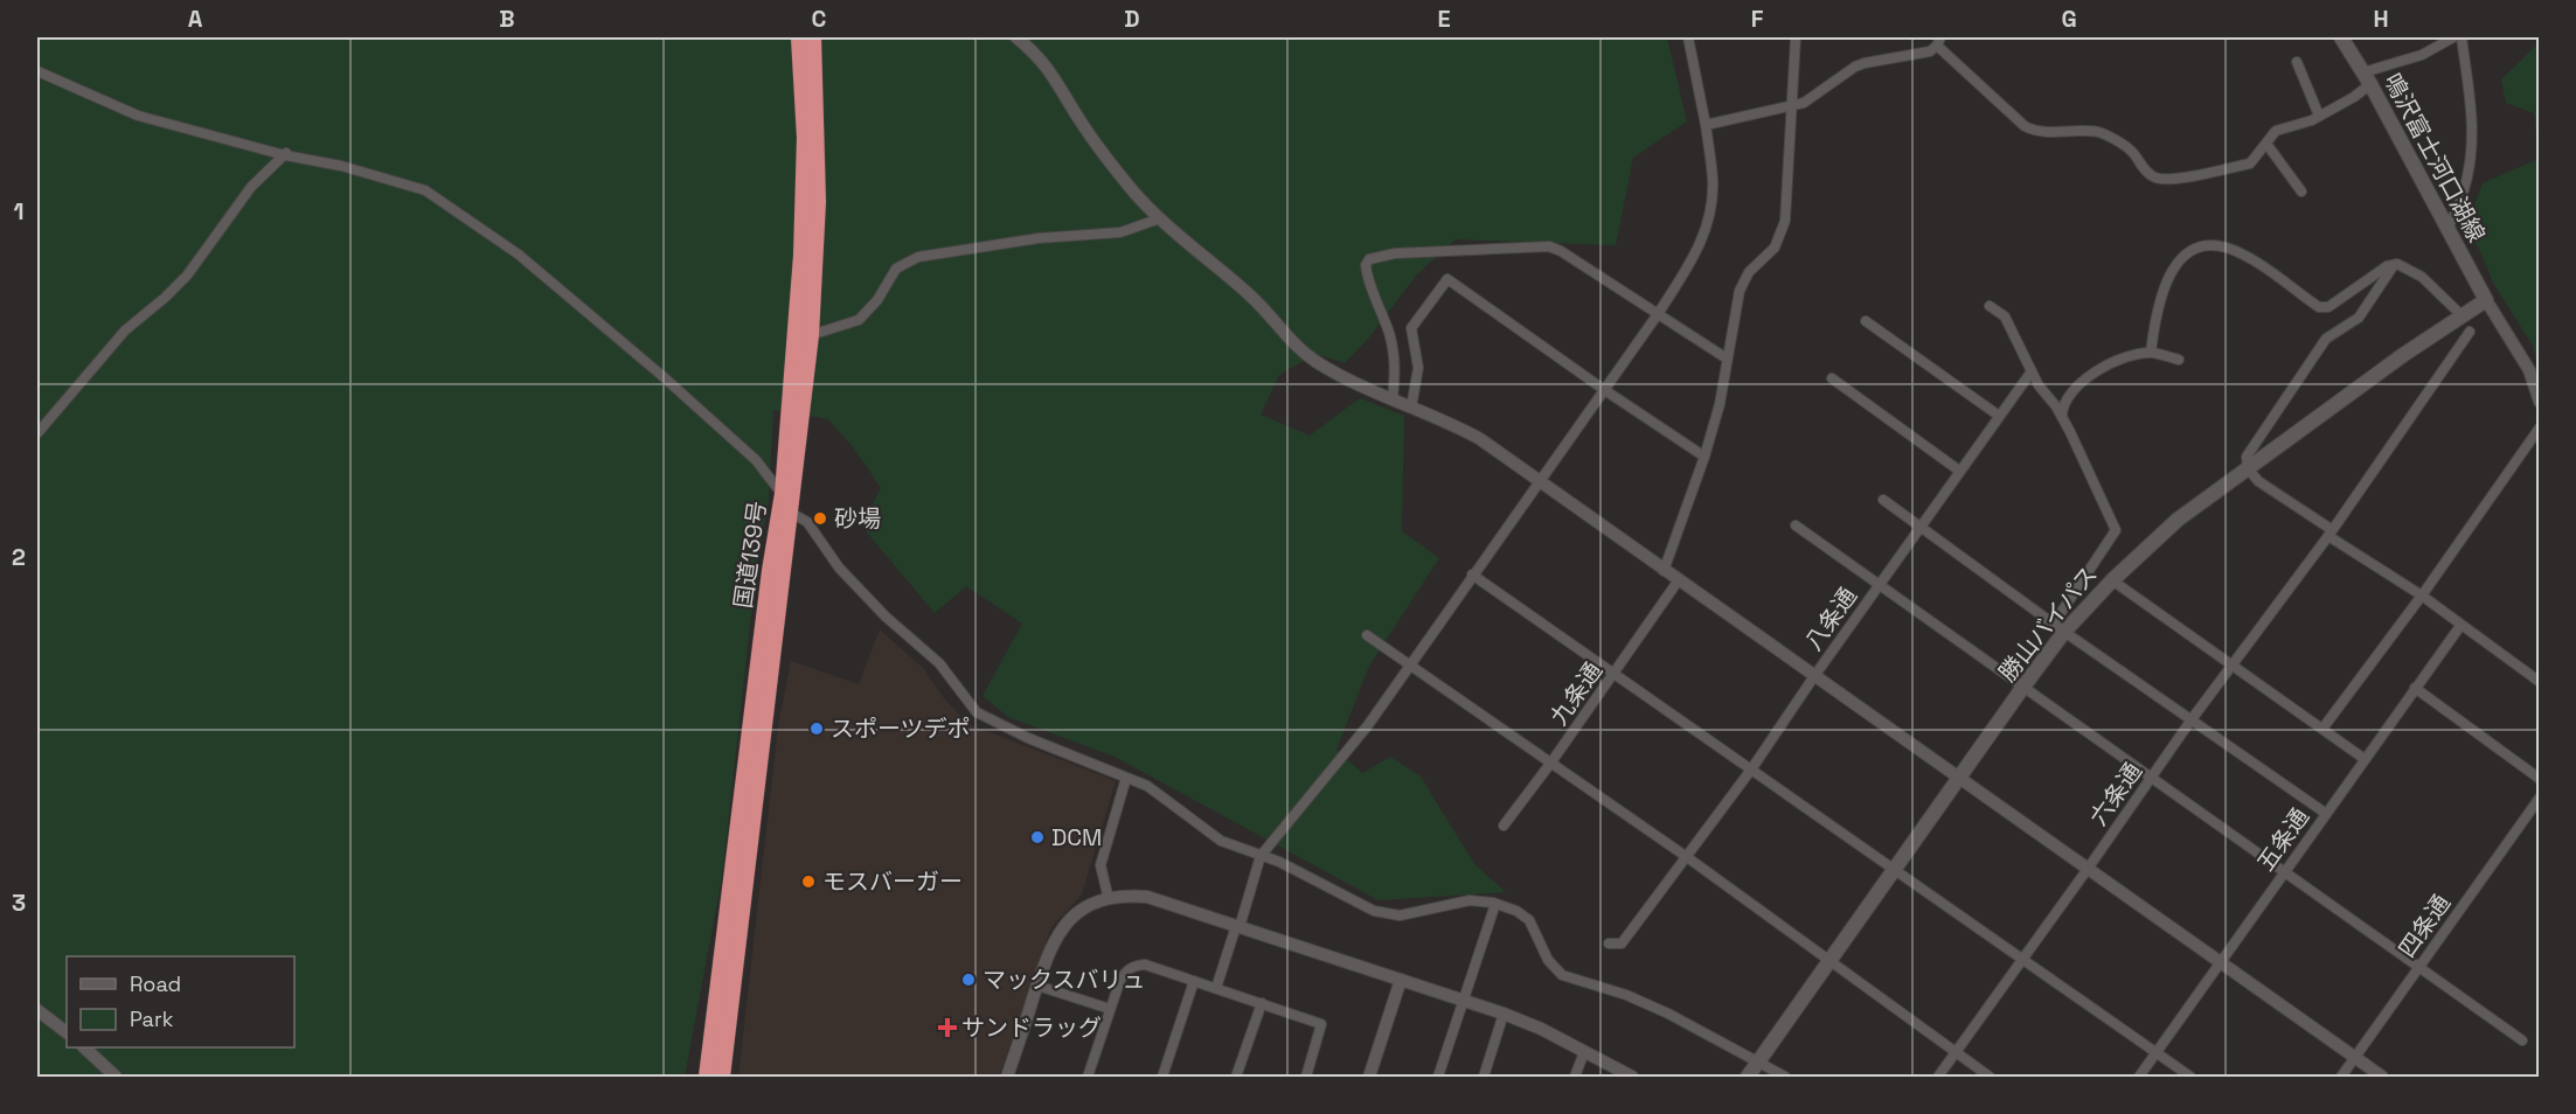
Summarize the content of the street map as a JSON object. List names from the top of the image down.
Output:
{
  "streets": {
    "highway": ["国道139号"],
    "main road": ["鳴沢富士河口湖線", "勝山バイパス"],
    "street": [
      "八条通",
      "九条通",
      "六条通",
      "五条通",
      "四条通"
    ]
  },
  "crossings": [
    ["鳴沢富士河口湖線", "勝山バイパス"]
  ],
  "places": {
    "other": [
      "砂場",
      "スポーツデポ",
      "DCM",
      "モスバーガー",
      "マックスバリュ"
    ],
    "health": ["サンドラッグ"]
  },
  "legend": ["Road", "Park"],
  "grid": {
    "columns": [
      "A",
      "B",
      "C",
      "D",
      "E",
      "F",
      "G",
      "H"
    ],
    "rows": ["1", "2", "3"]
  }
}
